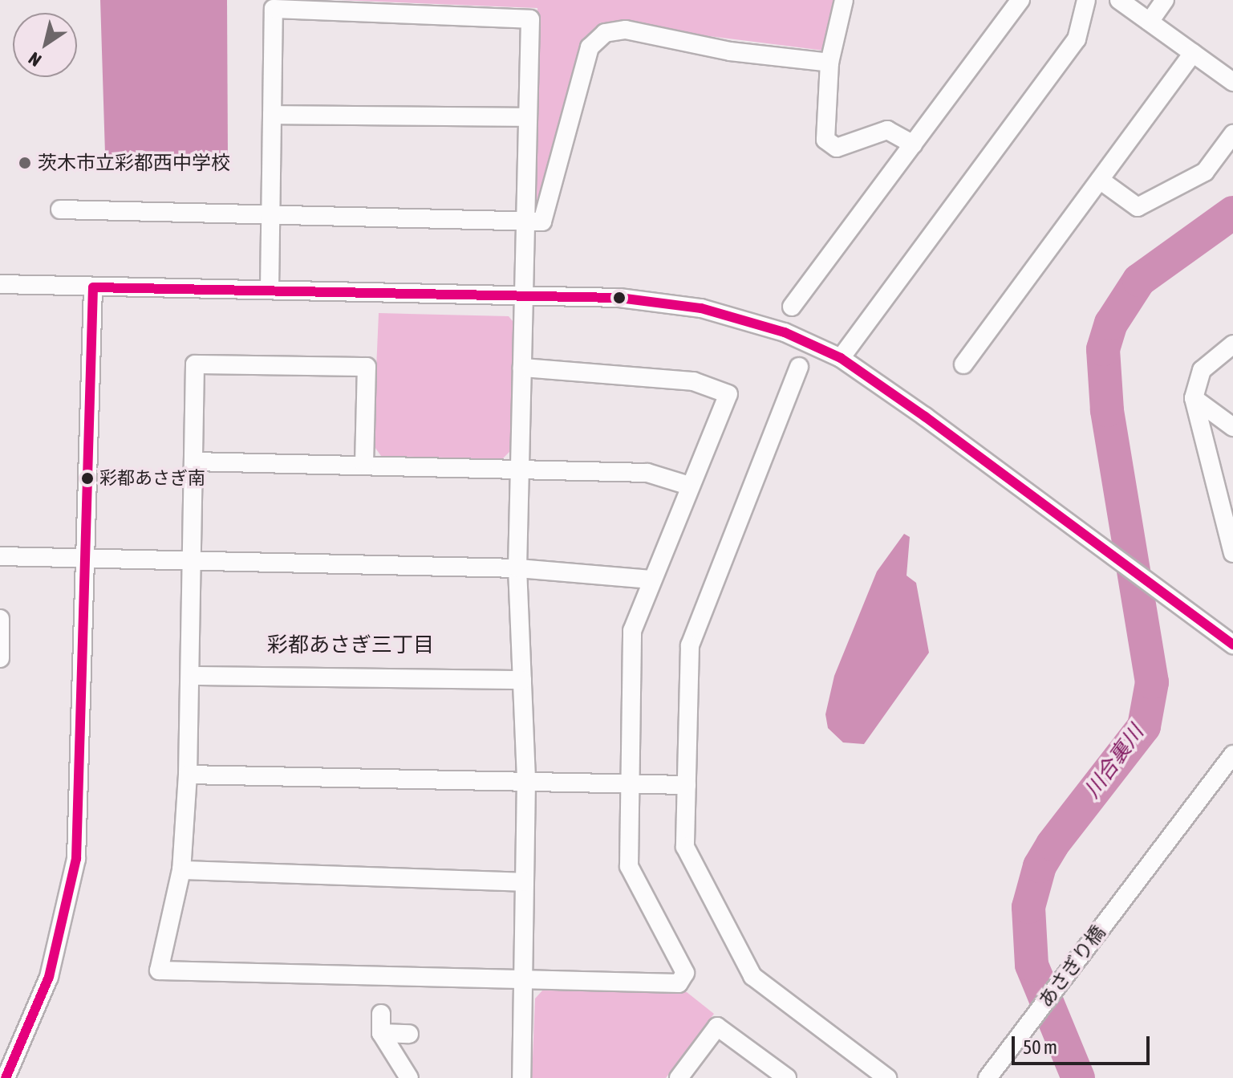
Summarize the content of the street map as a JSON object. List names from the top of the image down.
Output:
{
  "streets": {
    "street": ["あさぎり橋"]
  },
  "districts": ["彩都あさぎ三丁目"],
  "water": ["川合裏川"],
  "places": ["茨木市立彩都西中学校", "彩都あさぎ南"],
  "scale_bar": "50 m",
  "north": "bottom left"
}
